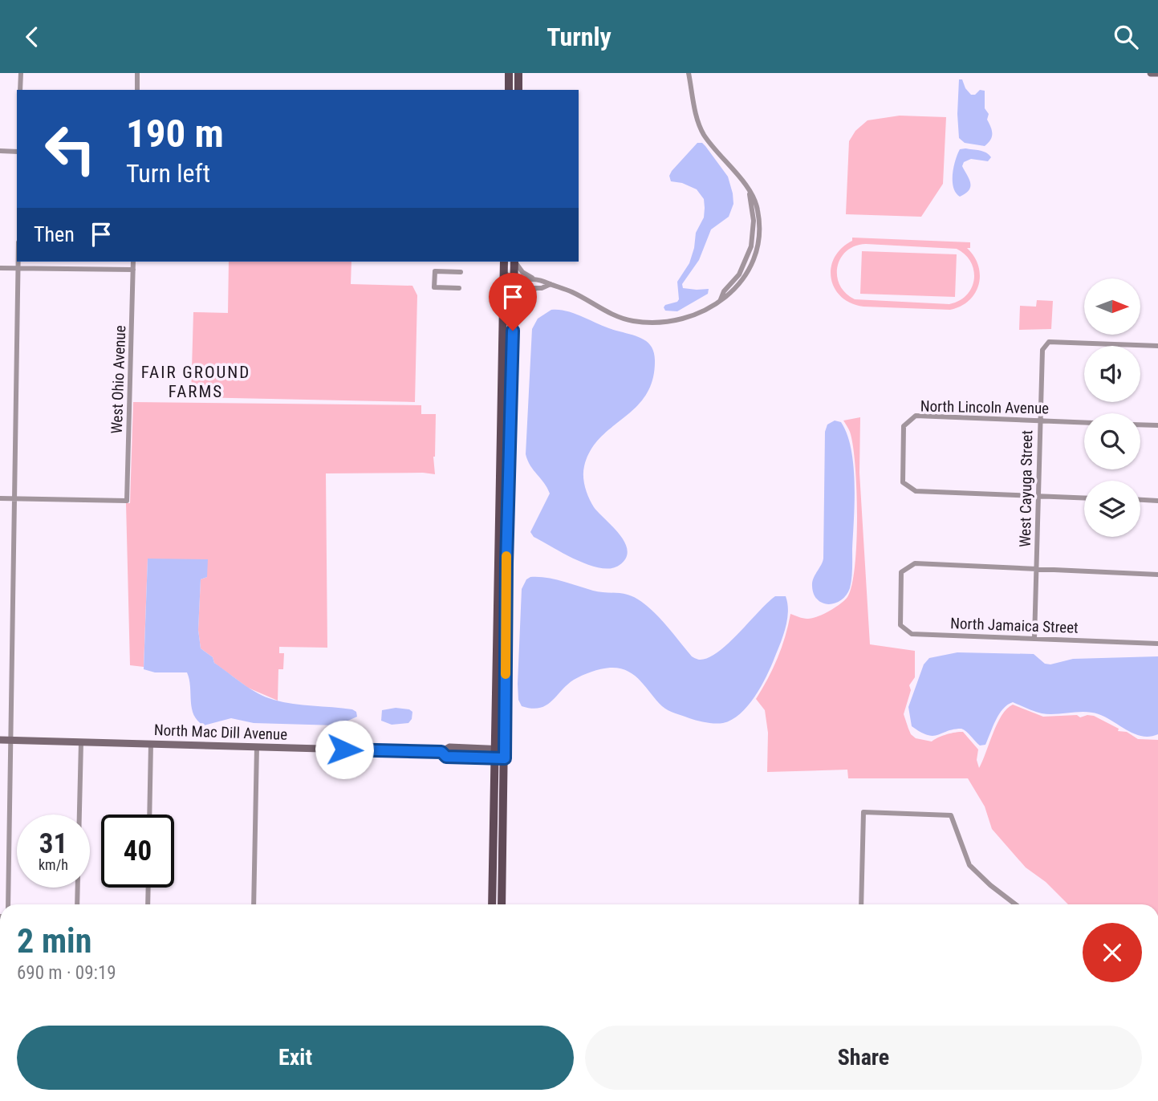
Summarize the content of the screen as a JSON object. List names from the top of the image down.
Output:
{
  "streets": {
    "street": [
      "West Ohio Avenue",
      "North Lincoln Avenue",
      "West Cayuga Street",
      "North Jamaica Street",
      "North Mac Dill Avenue"
    ]
  },
  "crossings": [
    ["North Lincoln Avenue", "West Cayuga Street"],
    ["West Cayuga Street", "North Jamaica Street"]
  ],
  "districts": ["FAIR GROUND FARMS"],
  "north": "right",
  "page": {
    "header": "Turnly",
    "turn": ["190 m", "Turn left"],
    "then": "Then",
    "speed": "31 km/h",
    "limit": "40",
    "heading": ["2 min", "690 m · 09:19"],
    "buttons": ["Exit", "Share"]
  }
}
